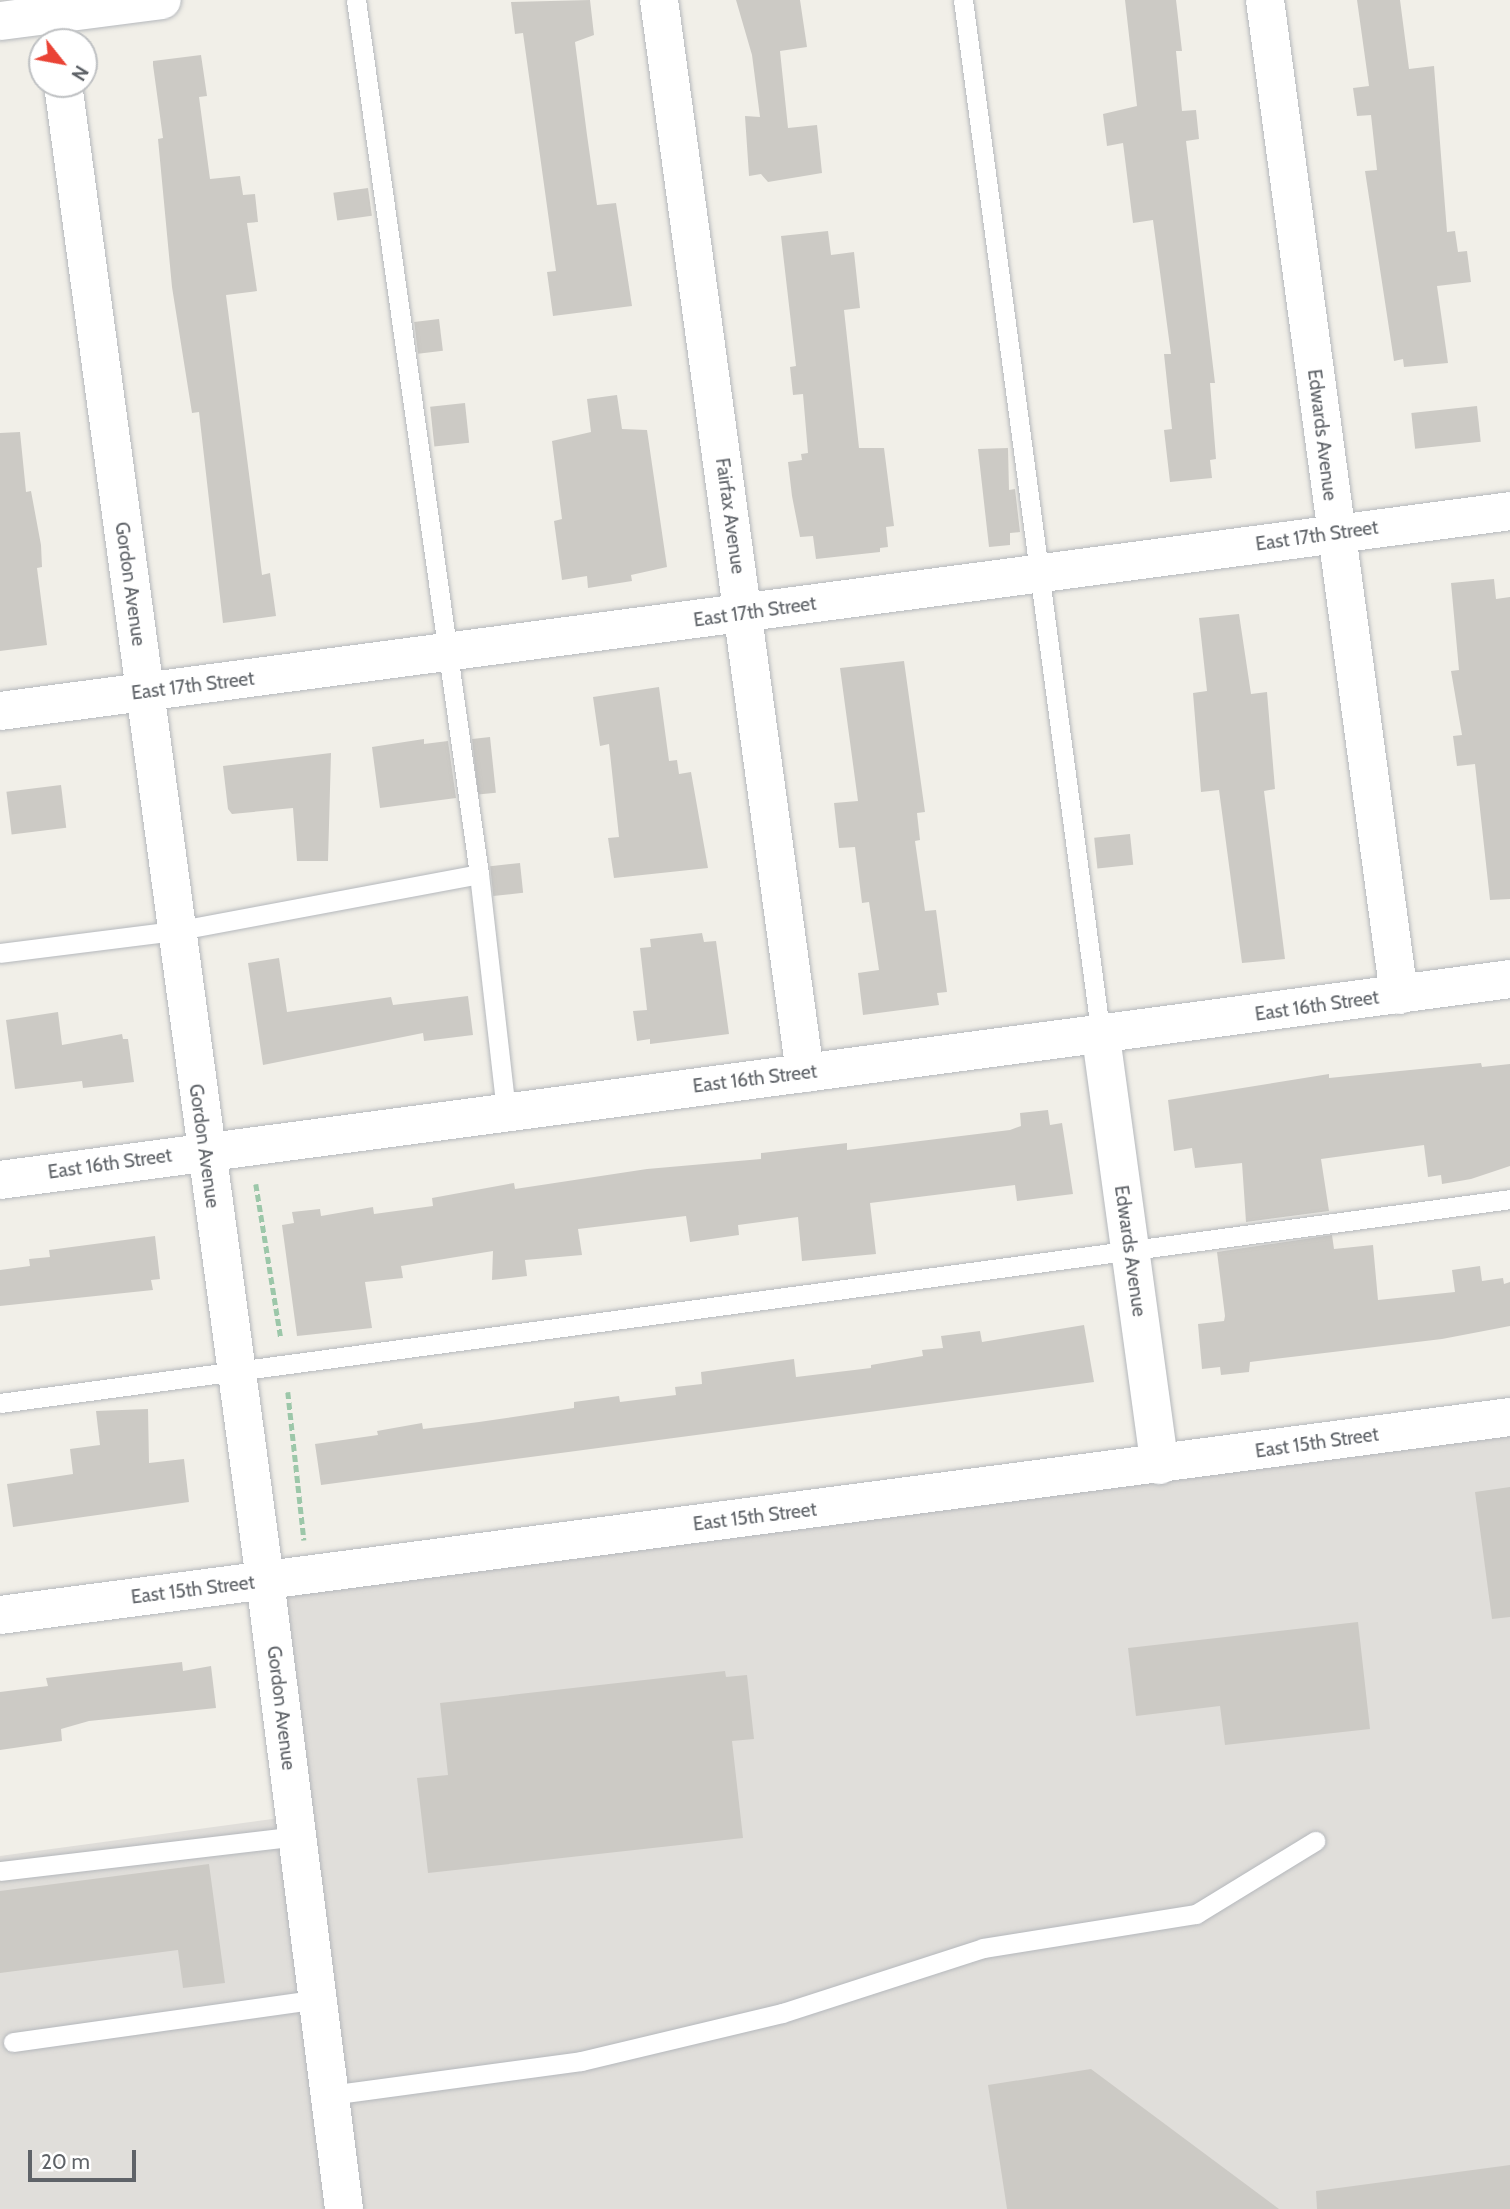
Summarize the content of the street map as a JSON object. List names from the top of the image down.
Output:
{
  "streets": {
    "street": [
      "Edwards Avenue",
      "Fairfax Avenue",
      "East 17th Street",
      "Gordon Avenue",
      "East 16th Street",
      "East 15th Street"
    ]
  },
  "crossings": [
    ["Edwards Avenue", "East 17th Street"],
    ["Edwards Avenue", "East 16th Street"],
    ["Edwards Avenue", "East 15th Street"],
    ["Fairfax Avenue", "East 17th Street"],
    ["Fairfax Avenue", "East 16th Street"],
    ["East 17th Street", "Gordon Avenue"],
    ["Gordon Avenue", "East 16th Street"],
    ["Gordon Avenue", "East 15th Street"]
  ],
  "scale_bar": "20 m",
  "north": "bottom right"
}
